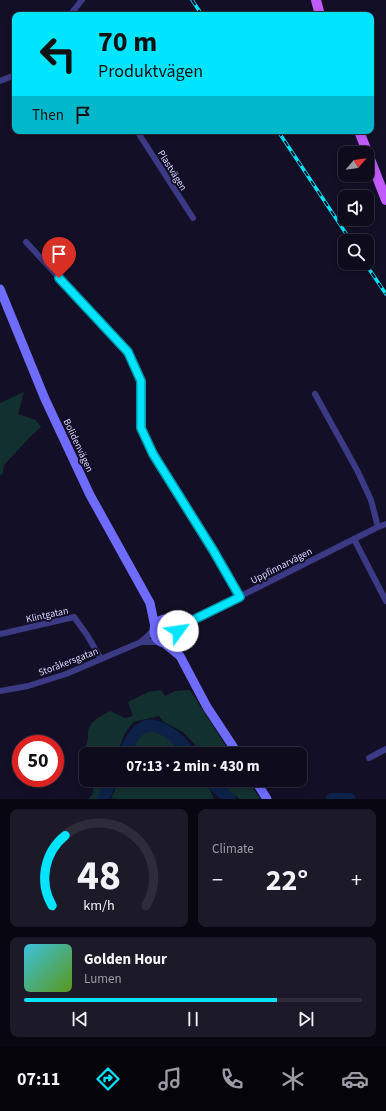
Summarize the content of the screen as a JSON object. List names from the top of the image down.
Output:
{
  "streets": {
    "main road": ["Bolidenvägen"],
    "street": [
      "Plastvägen",
      "Uppfinnarvägen",
      "Klintgatan",
      "Storåkersgatan"
    ]
  },
  "crossings": [
    ["Bolidenvägen", "Uppfinnarvägen"],
    ["Bolidenvägen", "Storåkersgatan"],
    ["Uppfinnarvägen", "Storåkersgatan"],
    ["Klintgatan", "Storåkersgatan"]
  ],
  "north": "top right",
  "page": {
    "turn": ["70 m", "Produktvägen"],
    "then": "Then",
    "limit": "50",
    "trip": "07:13 · 2 min · 430 m",
    "tile": "Climate",
    "heat": ["−", "22°", "+"],
    "song": ["Golden Hour", "Lumen"],
    "tabs": "07:11",
    "gauge": ["48", "km/h"]
  }
}
